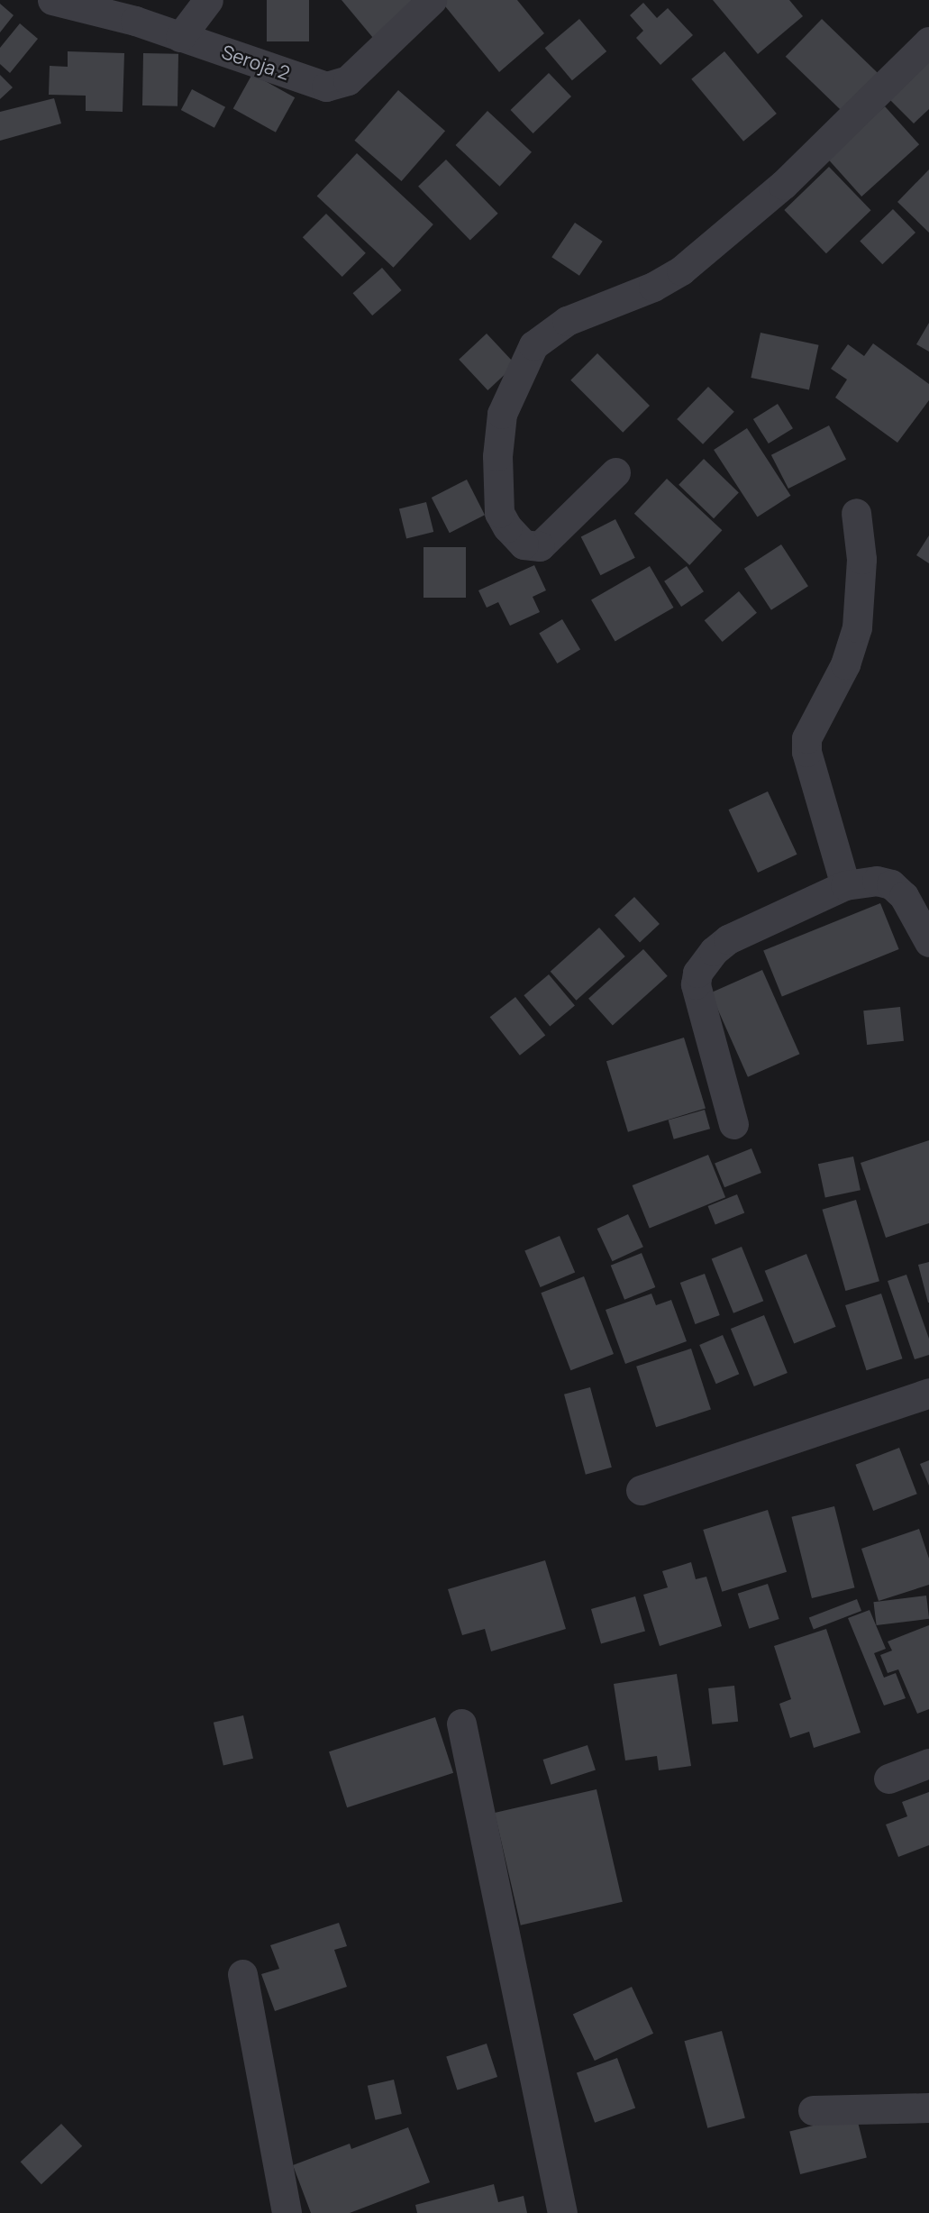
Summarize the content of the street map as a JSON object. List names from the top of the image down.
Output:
{
  "streets": {
    "street": ["Seroja 2"]
  }
}
